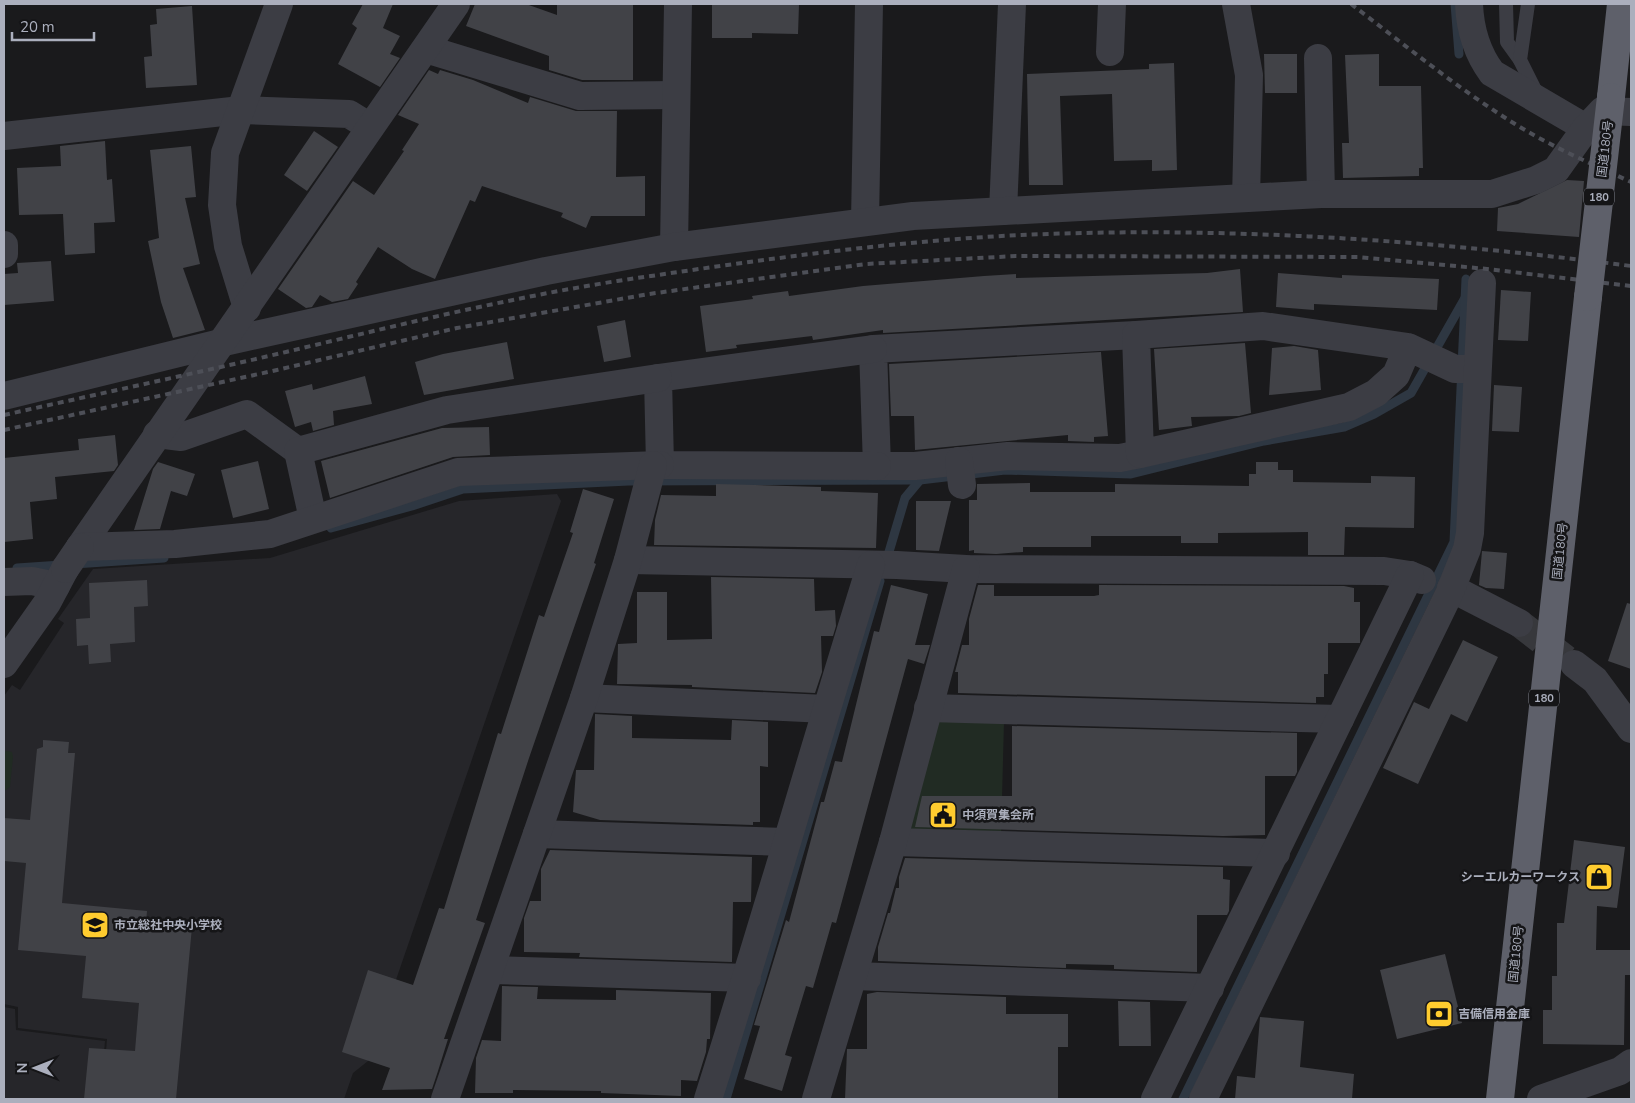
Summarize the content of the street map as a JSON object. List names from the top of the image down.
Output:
{
  "streets": {
    "highway": ["国道180号", "180"]
  },
  "places": {
    "public building": ["中須賀集会所"],
    "shop": ["シーエルカーワークス"],
    "school or university": ["市立総社中央小学校"],
    "bank": ["吉備信用金庫"]
  },
  "scale_bar": "20 m",
  "north": "left"
}
